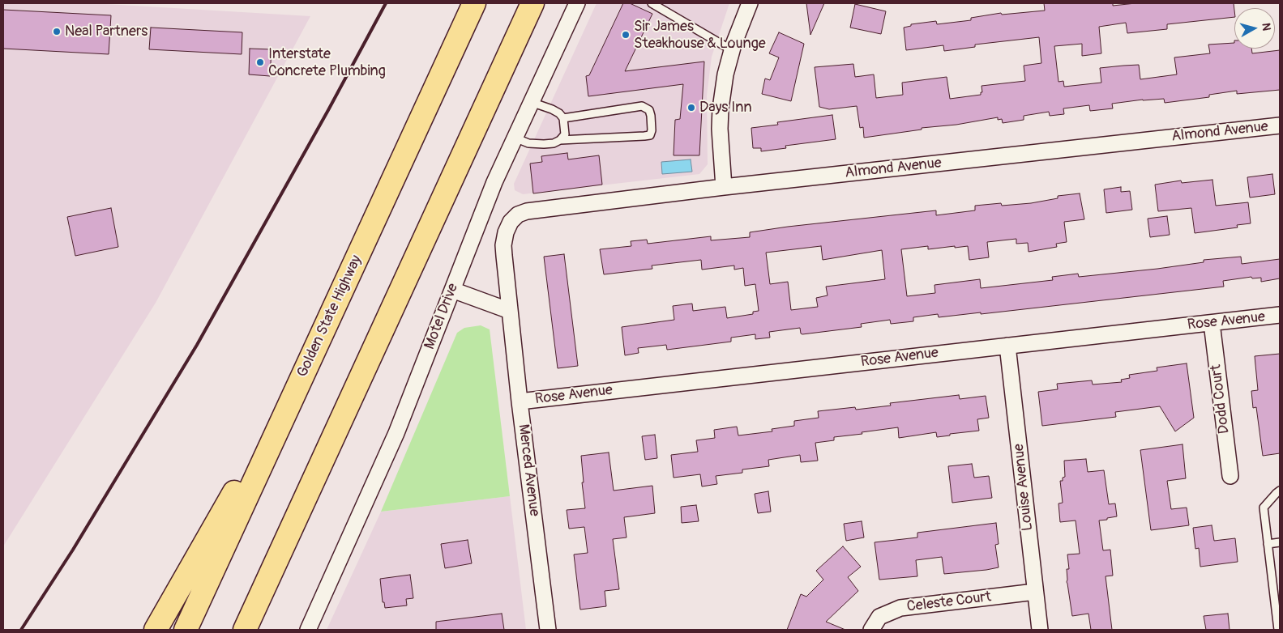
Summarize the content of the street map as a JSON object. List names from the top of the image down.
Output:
{
  "streets": {
    "highway": ["Golden State Highway"],
    "street": [
      "Almond Avenue",
      "Motel Drive",
      "Rose Avenue",
      "Dodd Court",
      "Merced Avenue",
      "Louise Avenue",
      "Celeste Court"
    ]
  },
  "crossings": [
    ["Almond Avenue", "Merced Avenue"],
    ["Rose Avenue", "Dodd Court"],
    ["Rose Avenue", "Merced Avenue"],
    ["Rose Avenue", "Louise Avenue"],
    ["Louise Avenue", "Celeste Court"]
  ],
  "places": [
    "Neal Partners",
    "Sir James Steakhouse & Lounge",
    "Interstate Concrete Plumbing",
    "Days Inn"
  ],
  "north": "right"
}
